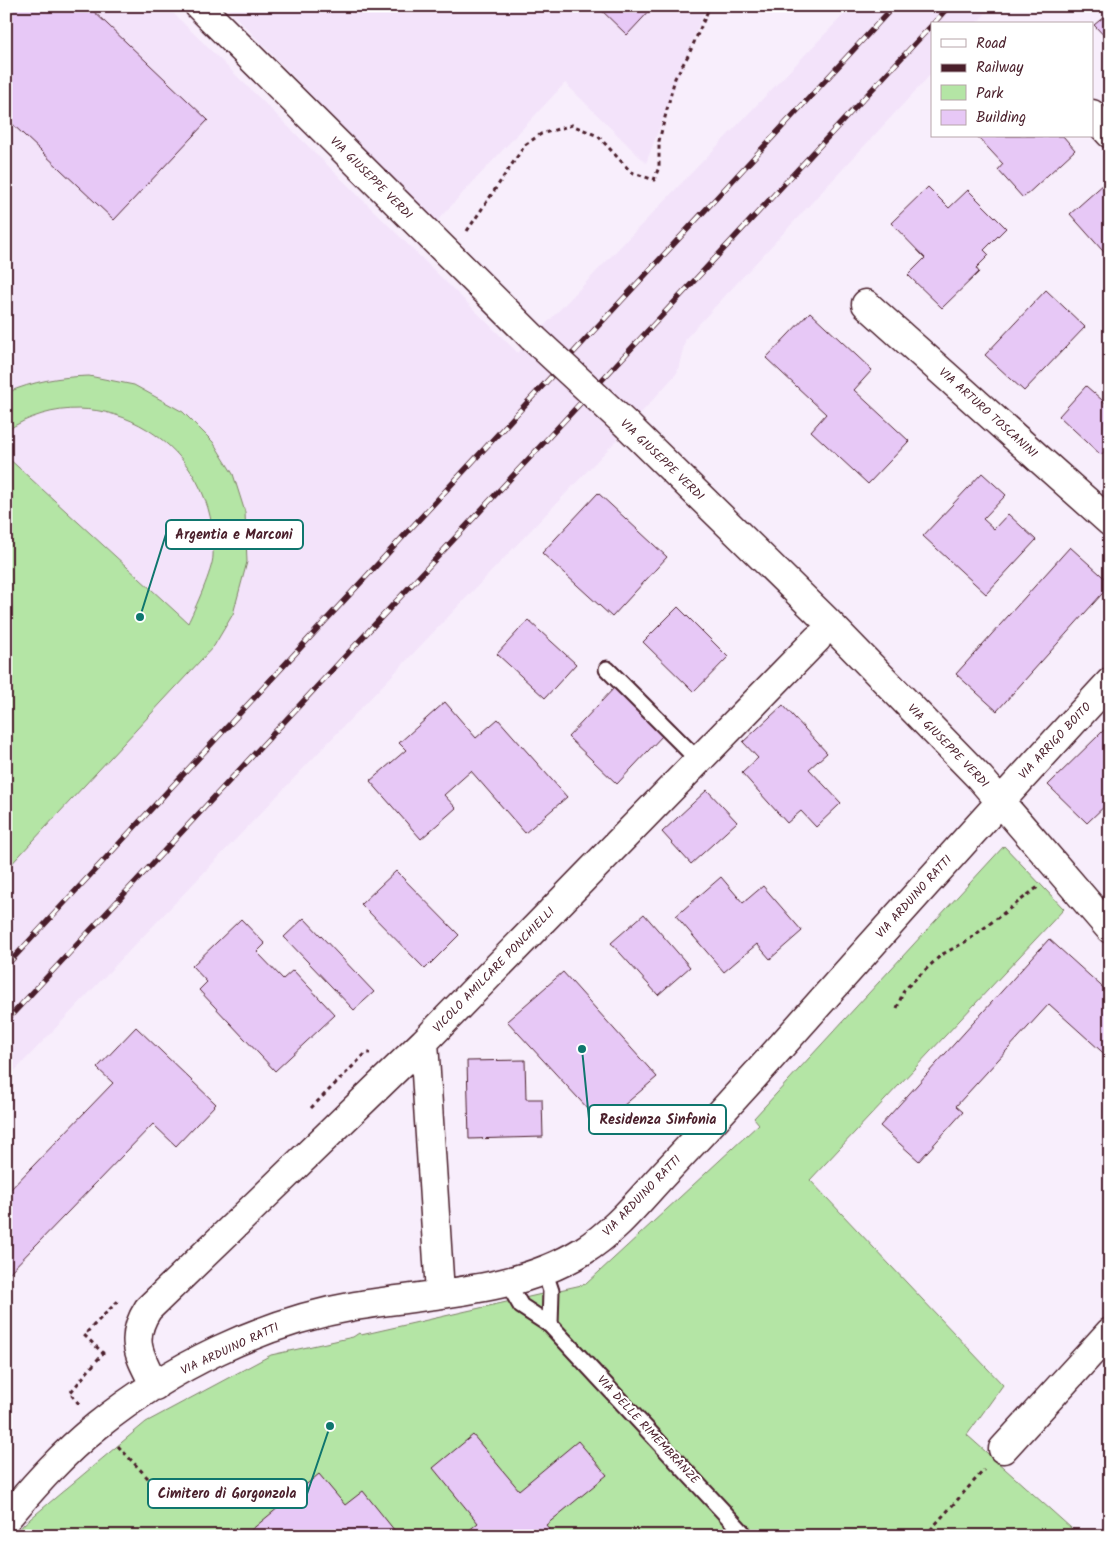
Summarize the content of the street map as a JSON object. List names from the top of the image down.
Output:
{
  "streets": {
    "street": [
      "VIA GIUSEPPE VERDI",
      "VIA ARTURO TOSCANINI",
      "VIA ARRIGO BOITO",
      "VIA ARDUINO RATTI",
      "VICOLO AMILCARE PONCHIELLI"
    ],
    "lane": ["VIA DELLE RIMEMBRANZE"]
  },
  "crossings": [
    ["VIA GIUSEPPE VERDI", "VIA ARRIGO BOITO"],
    ["VIA GIUSEPPE VERDI", "VIA ARDUINO RATTI"],
    ["VIA ARRIGO BOITO", "VIA ARDUINO RATTI"],
    ["VIA ARDUINO RATTI", "VICOLO AMILCARE PONCHIELLI"],
    ["VIA ARDUINO RATTI", "VIA DELLE RIMEMBRANZE"]
  ],
  "places": ["Argentia e Marconi", "Residenza Sinfonia", "Cimitero di Gorgonzola"],
  "legend": [
    "Road",
    "Railway",
    "Park",
    "Building"
  ]
}
